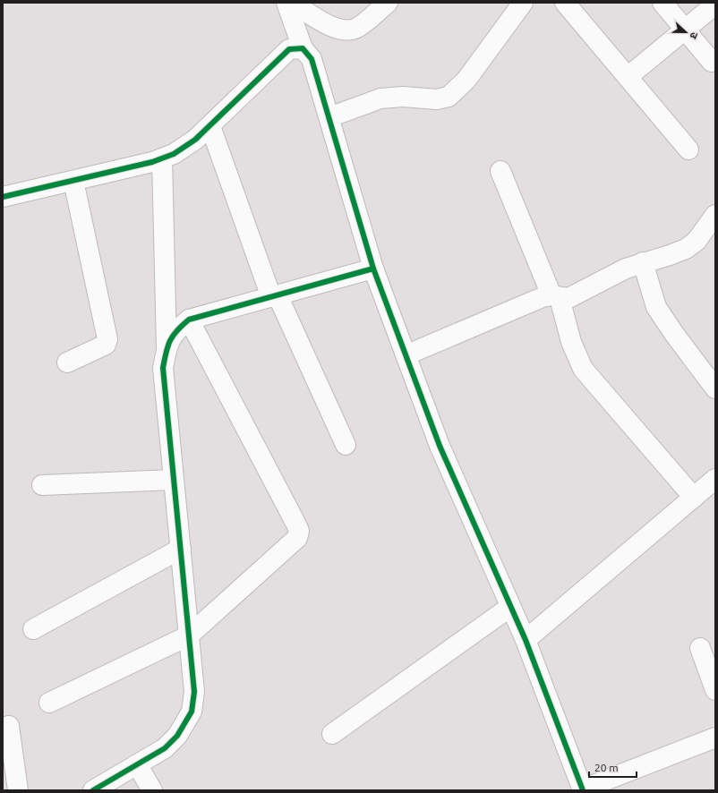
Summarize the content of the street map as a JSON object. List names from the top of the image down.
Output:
{
  "scale_bar": "20 m",
  "north": "right"
}
